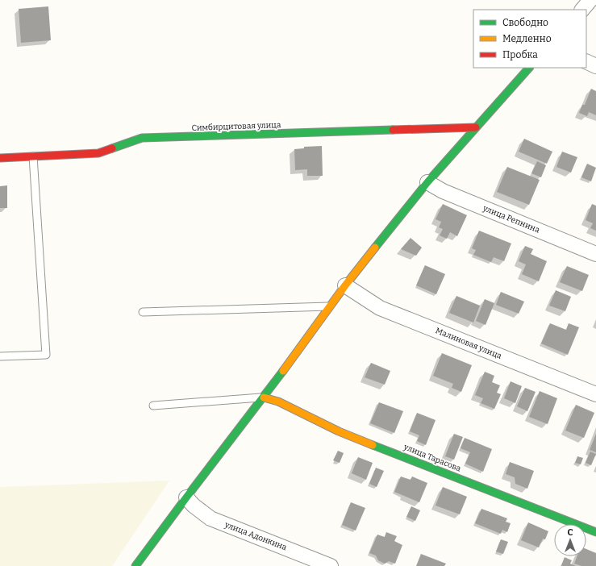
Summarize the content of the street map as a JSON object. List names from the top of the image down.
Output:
{
  "streets": {
    "street": [
      "Симбирцитовая улица",
      "улица Репнина",
      "Малиновая улица",
      "улица Тарасова",
      "улица Адонкина"
    ]
  },
  "legend": ["Свободно", "Медленно", "Пробка"],
  "north": "top"
}
